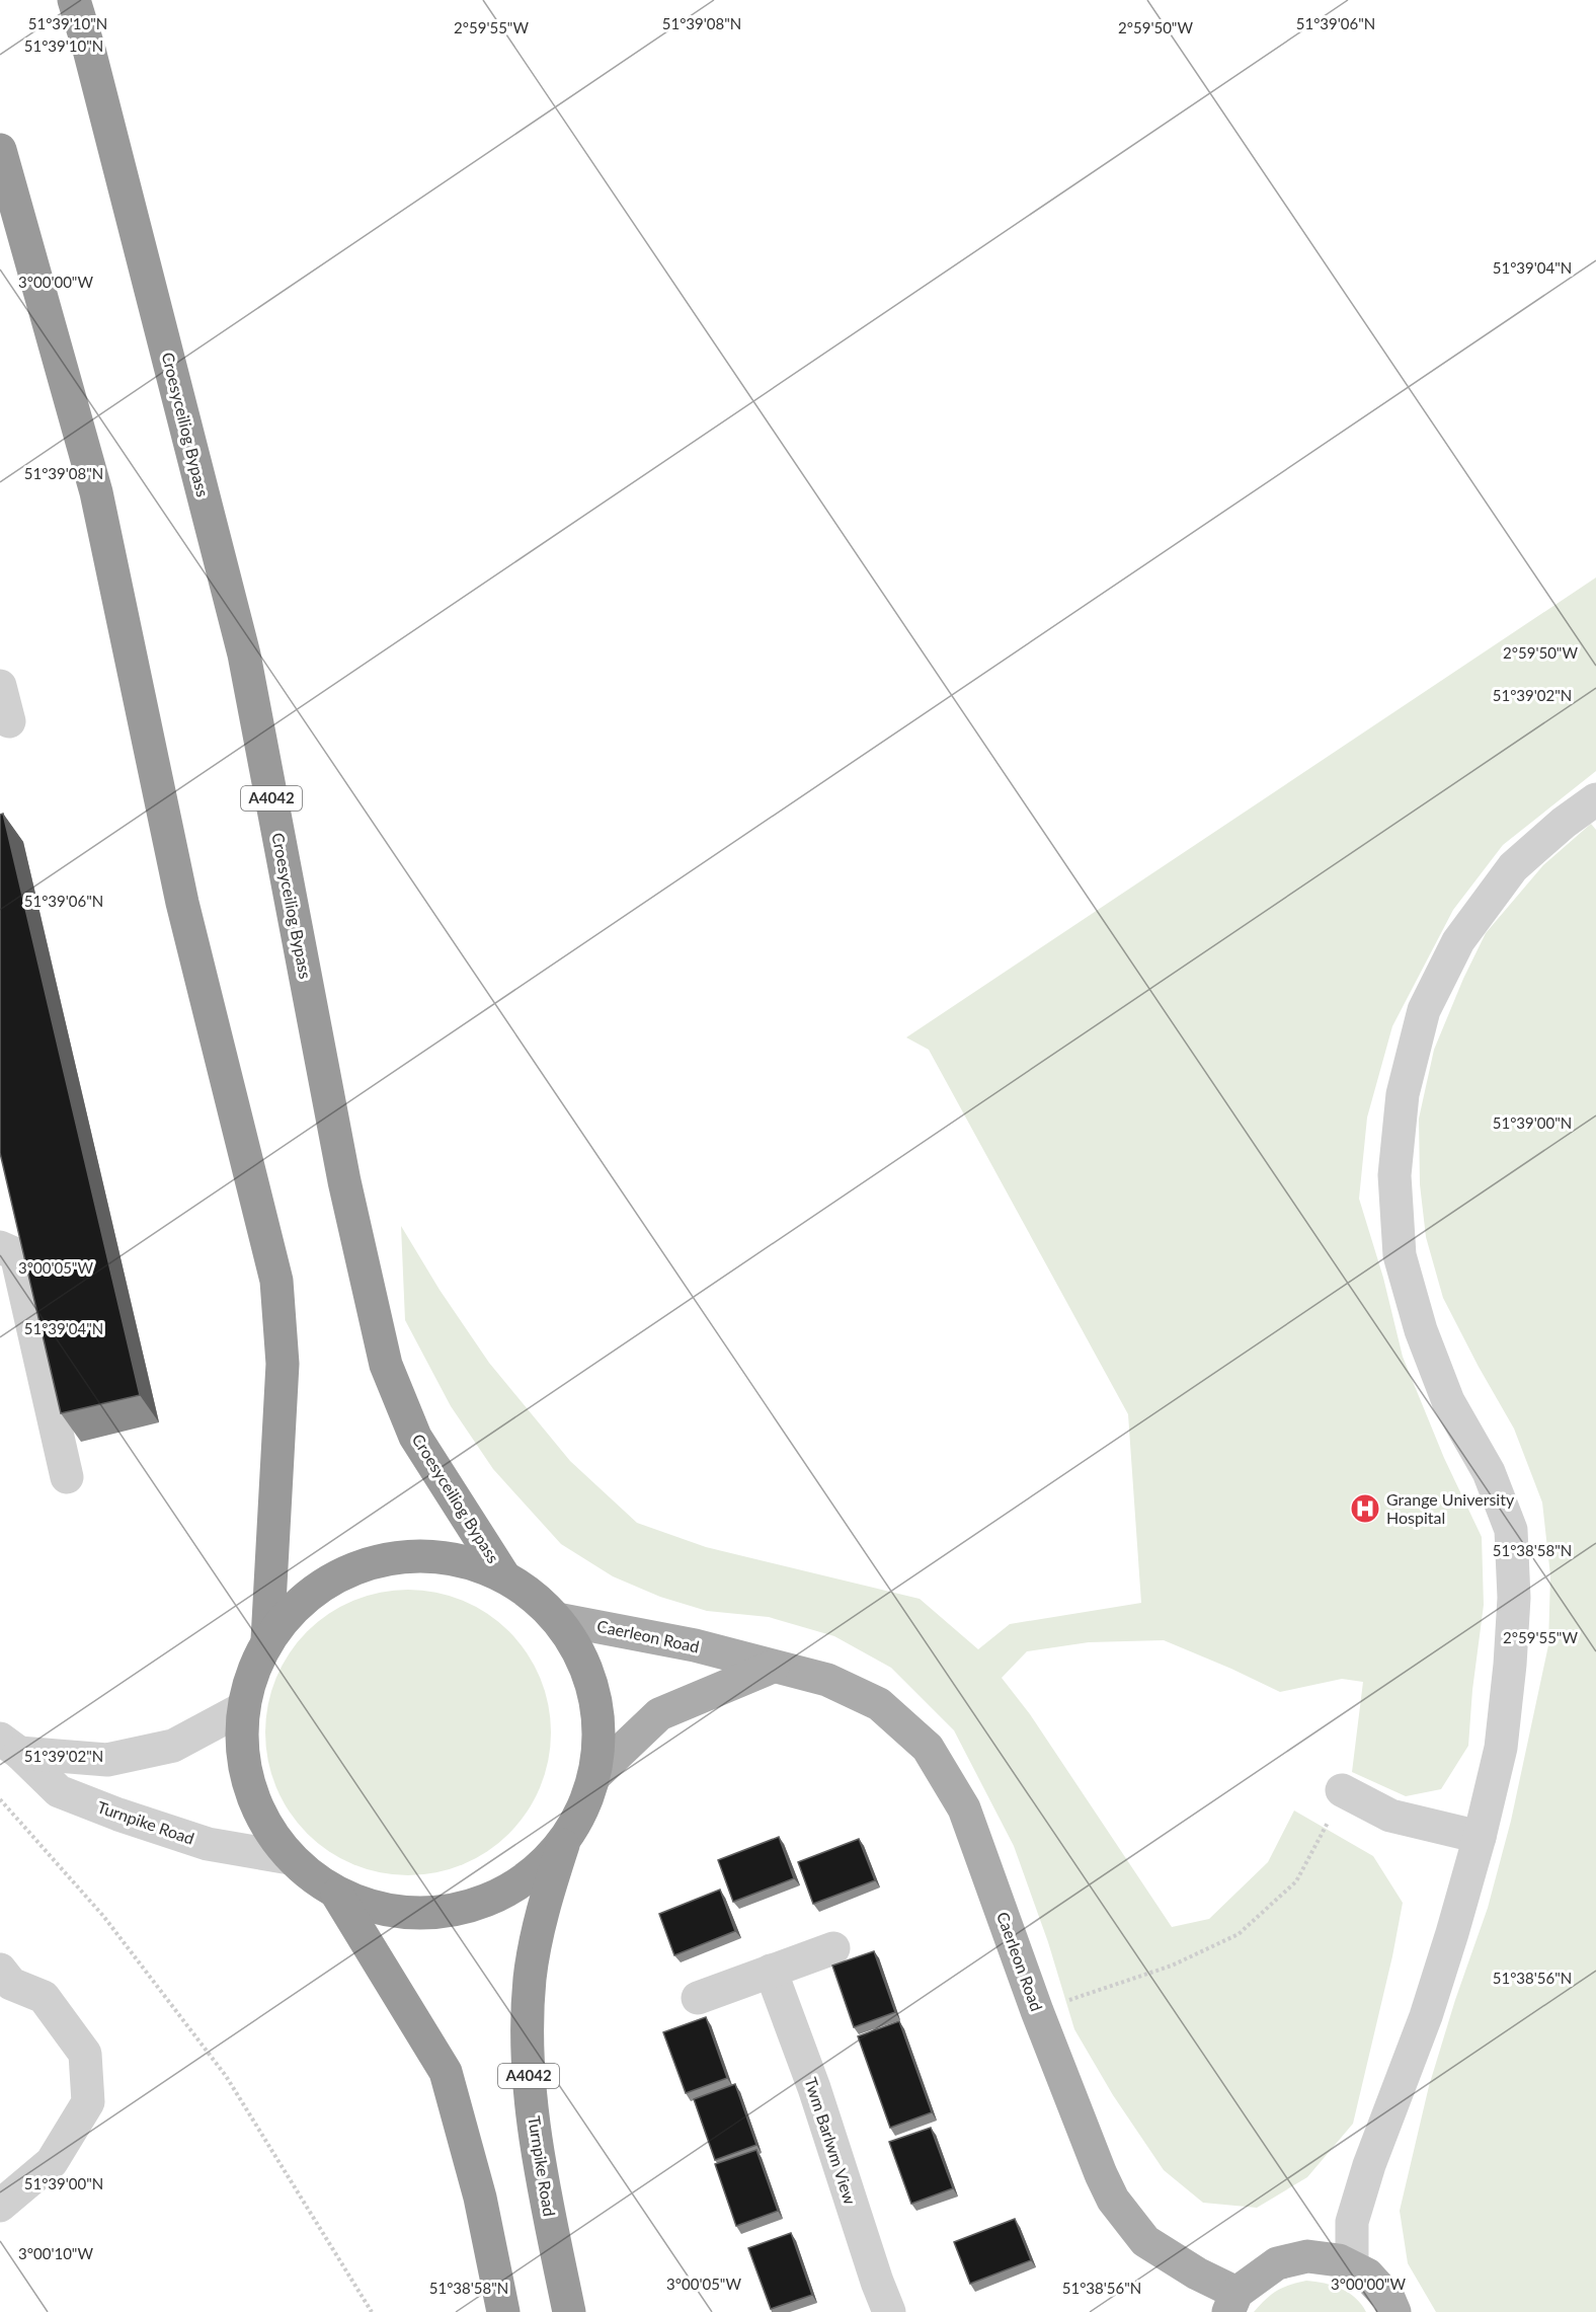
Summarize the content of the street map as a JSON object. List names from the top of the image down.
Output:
{
  "streets": {
    "highway": ["Croesyceiliog Bypass", "A4042", "Turnpike Road"],
    "main road": ["Caerleon Road"],
    "street": ["Twm Barlwm View"]
  },
  "places": {
    "hospital": ["Grange University Hospital"]
  },
  "coordinates": [
    "51°39'10\"N",
    "51°39'08\"N",
    "51°39'06\"N",
    "2°59'55\"W",
    "2°59'50\"W",
    "51°39'04\"N",
    "3°00'00\"W",
    "51°39'02\"N",
    "51°39'00\"N",
    "3°00'05\"W",
    "51°38'58\"N",
    "51°38'56\"N",
    "3°00'10\"W"
  ]
}
